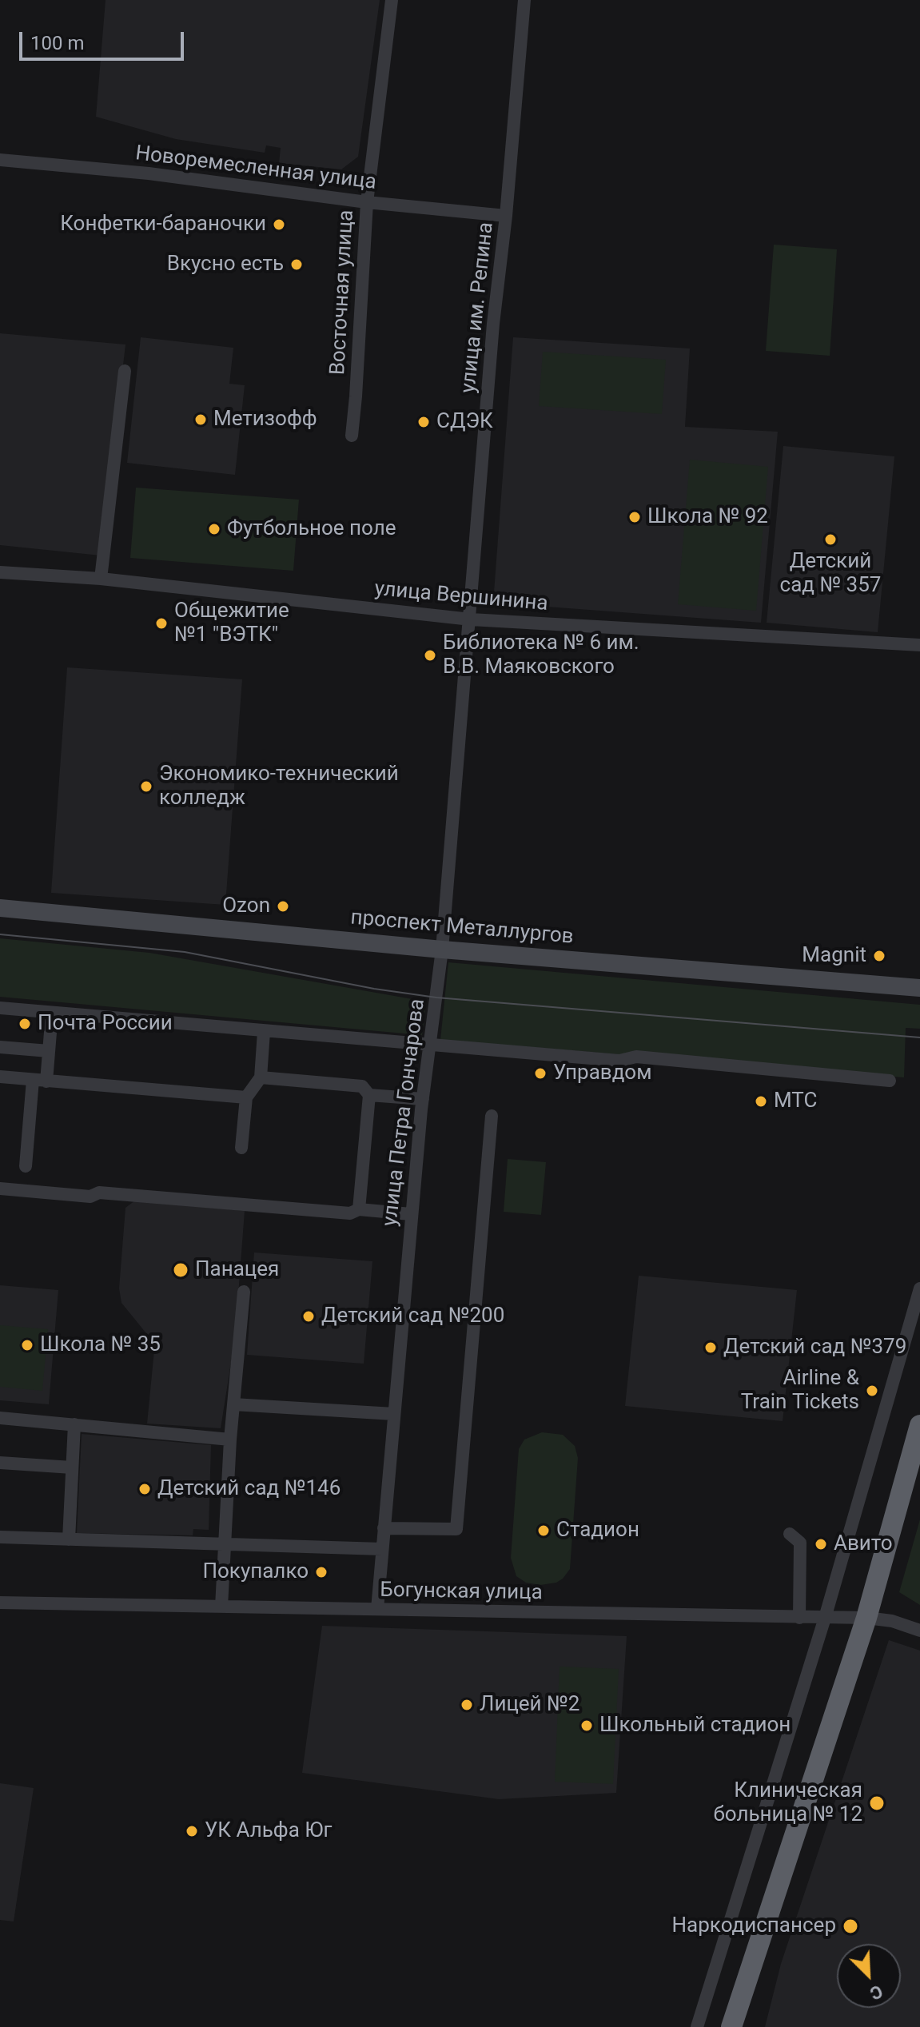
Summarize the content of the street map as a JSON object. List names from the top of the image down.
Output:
{
  "streets": {
    "main road": ["проспект Металлургов"],
    "street": [
      "Новоремесленная улица",
      "Восточная улица",
      "улица им. Репина",
      "улица Вершинина",
      "улица Петра Гончарова",
      "Богунская улица"
    ]
  },
  "crossings": [
    ["Новоремесленная улица", "Восточная улица"],
    ["Новоремесленная улица", "улица им. Репина"],
    ["улица им. Репина", "улица Вершинина"],
    ["улица им. Репина", "улица Петра Гончарова"],
    ["улица Вершинина", "улица Петра Гончарова"],
    ["проспект Металлургов", "улица Петра Гончарова"],
    ["улица Петра Гончарова", "Богунская улица"]
  ],
  "places": [
    "Конфетки-бараночки",
    "Вкусно есть",
    "Метизофф",
    "СДЭК",
    "Школа № 92",
    "Футбольное поле",
    "Детский сад № 357",
    "Общежитие №1 \"ВЭТК\"",
    "Библиотека № 6 им. В.В. Маяковского",
    "Экономико-технический колледж",
    "Ozon",
    "Magnit",
    "Почта России",
    "Управдом",
    "МТС",
    "Панацея",
    "Детский сад №200",
    "Школа № 35",
    "Детский сад №379",
    "Airline & Train Tickets",
    "Детский сад №146",
    "Стадион",
    "Авито",
    "Покупалко",
    "Лицей №2",
    "Школьный стадион",
    "Клиническая больница № 12",
    "УК Альфа Юг",
    "Наркодиспансер"
  ],
  "scale_bar": "100 m",
  "north": "bottom right"
}
